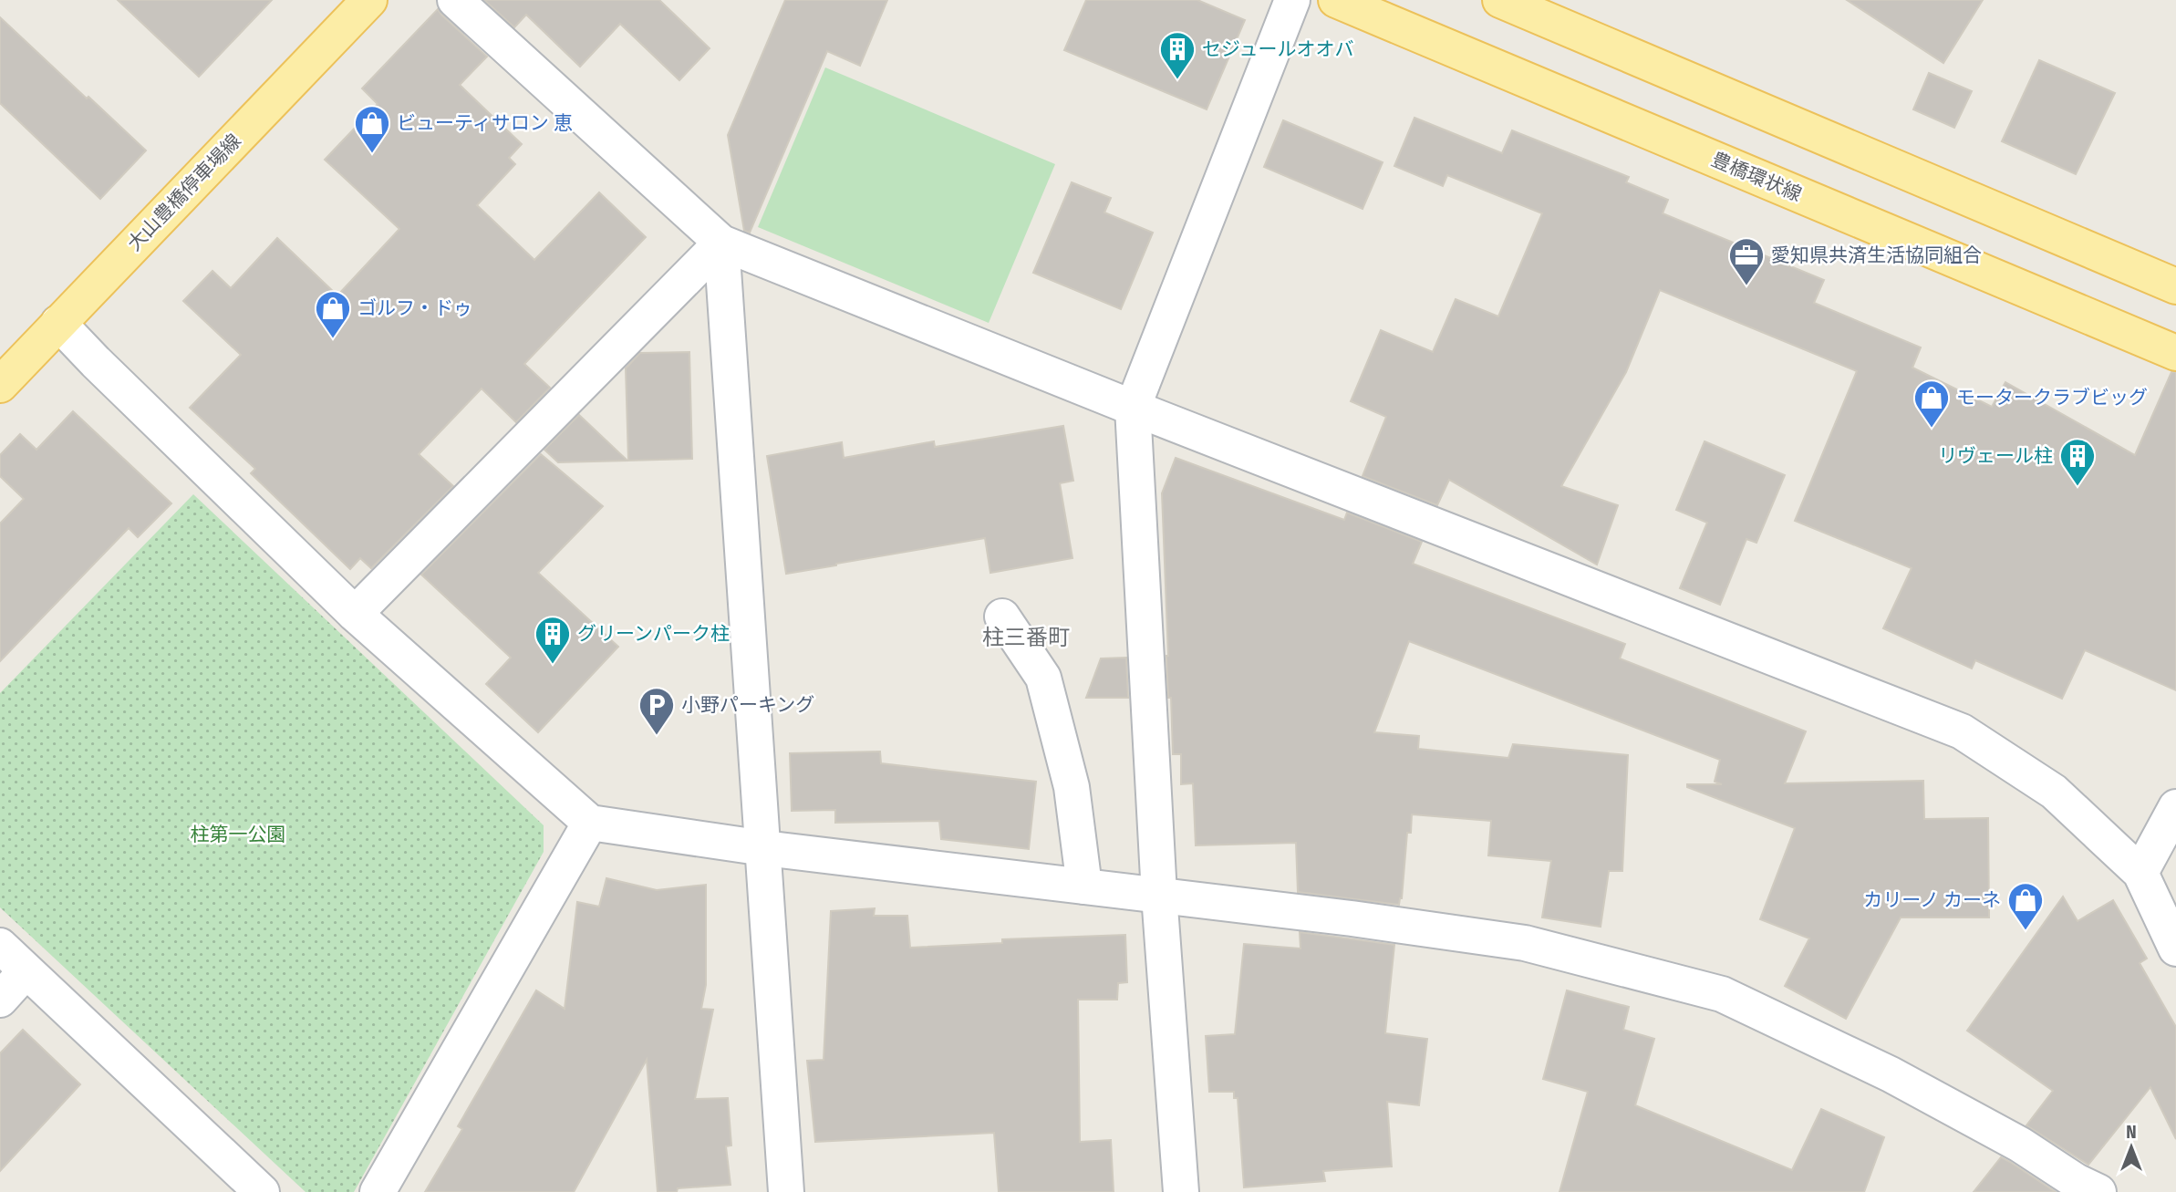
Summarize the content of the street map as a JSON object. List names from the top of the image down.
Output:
{
  "streets": {
    "main road": ["豊橋環状線", "大山豊橋停車場線"]
  },
  "districts": ["柱三番町"],
  "parks": ["柱第一公園"],
  "places": {
    "building": ["セジュールオオバ", "リヴェール柱", "グリーンパーク柱"],
    "shop": [
      "ビューティサロン 恵",
      "ゴルフ・ドゥ",
      "モータークラブビッグ",
      "カリーノ カーネ"
    ],
    "office": ["愛知県共済生活協同組合"],
    "parking": ["小野パーキング"]
  },
  "north": "top"
}
